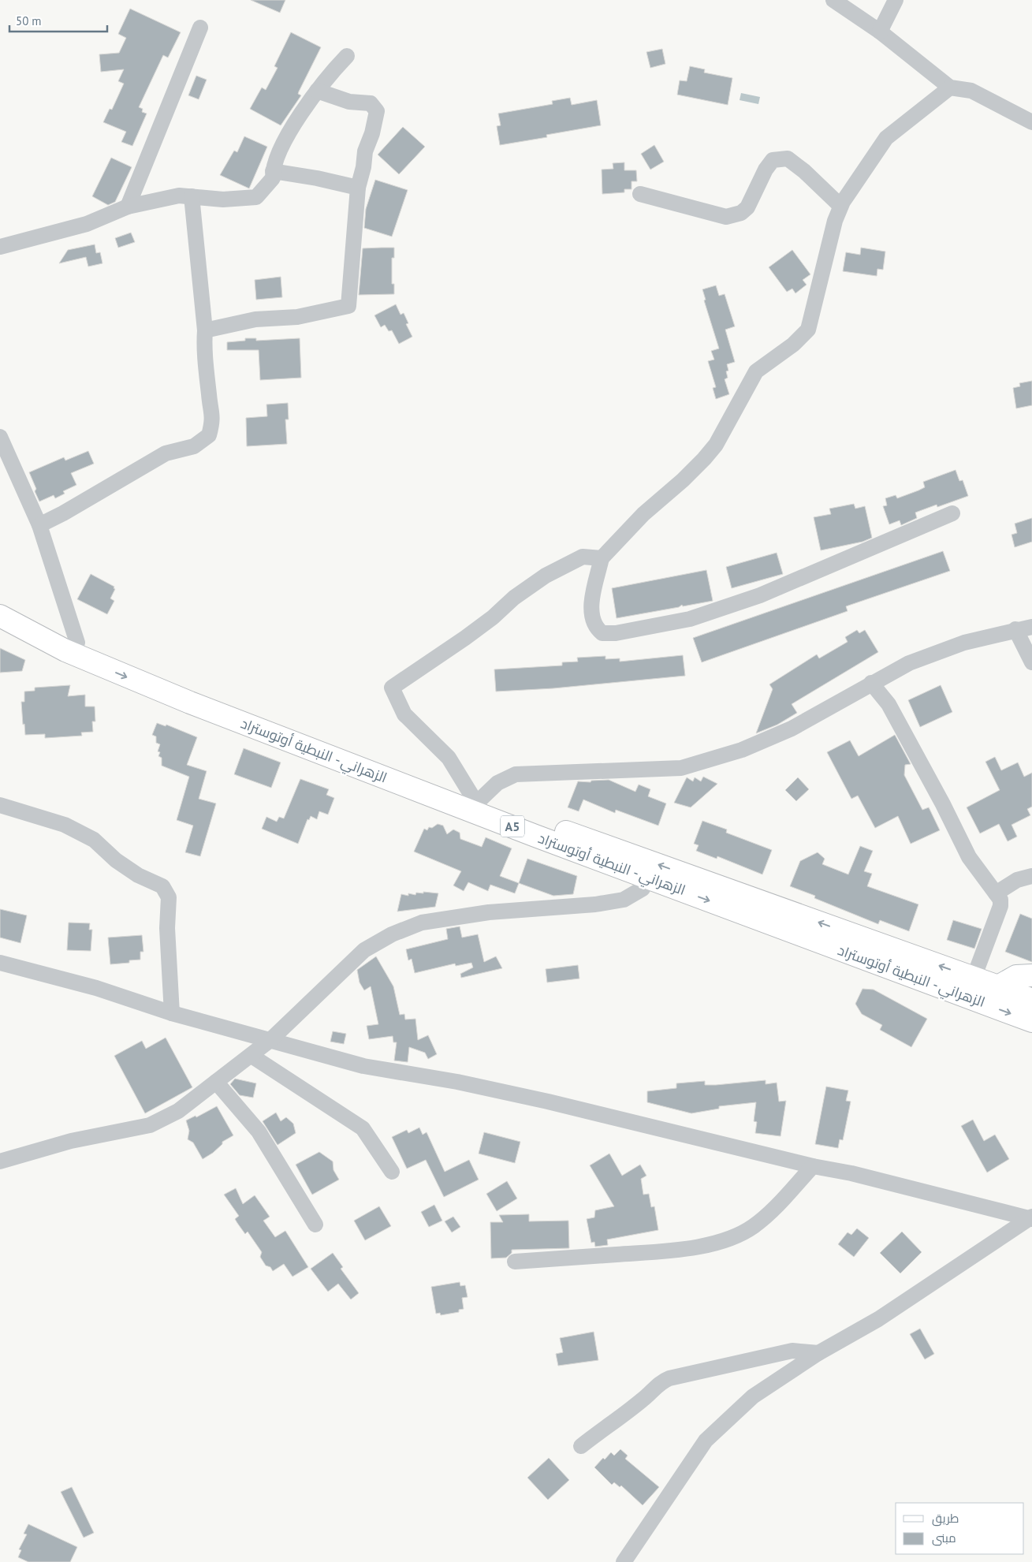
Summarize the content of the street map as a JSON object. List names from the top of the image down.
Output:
{
  "streets": {
    "main road": ["الزهراني - النبطية أوتوستراد", "A5"]
  },
  "legend": ["طريق", "مبنى"],
  "scale_bar": "50 m"
}
